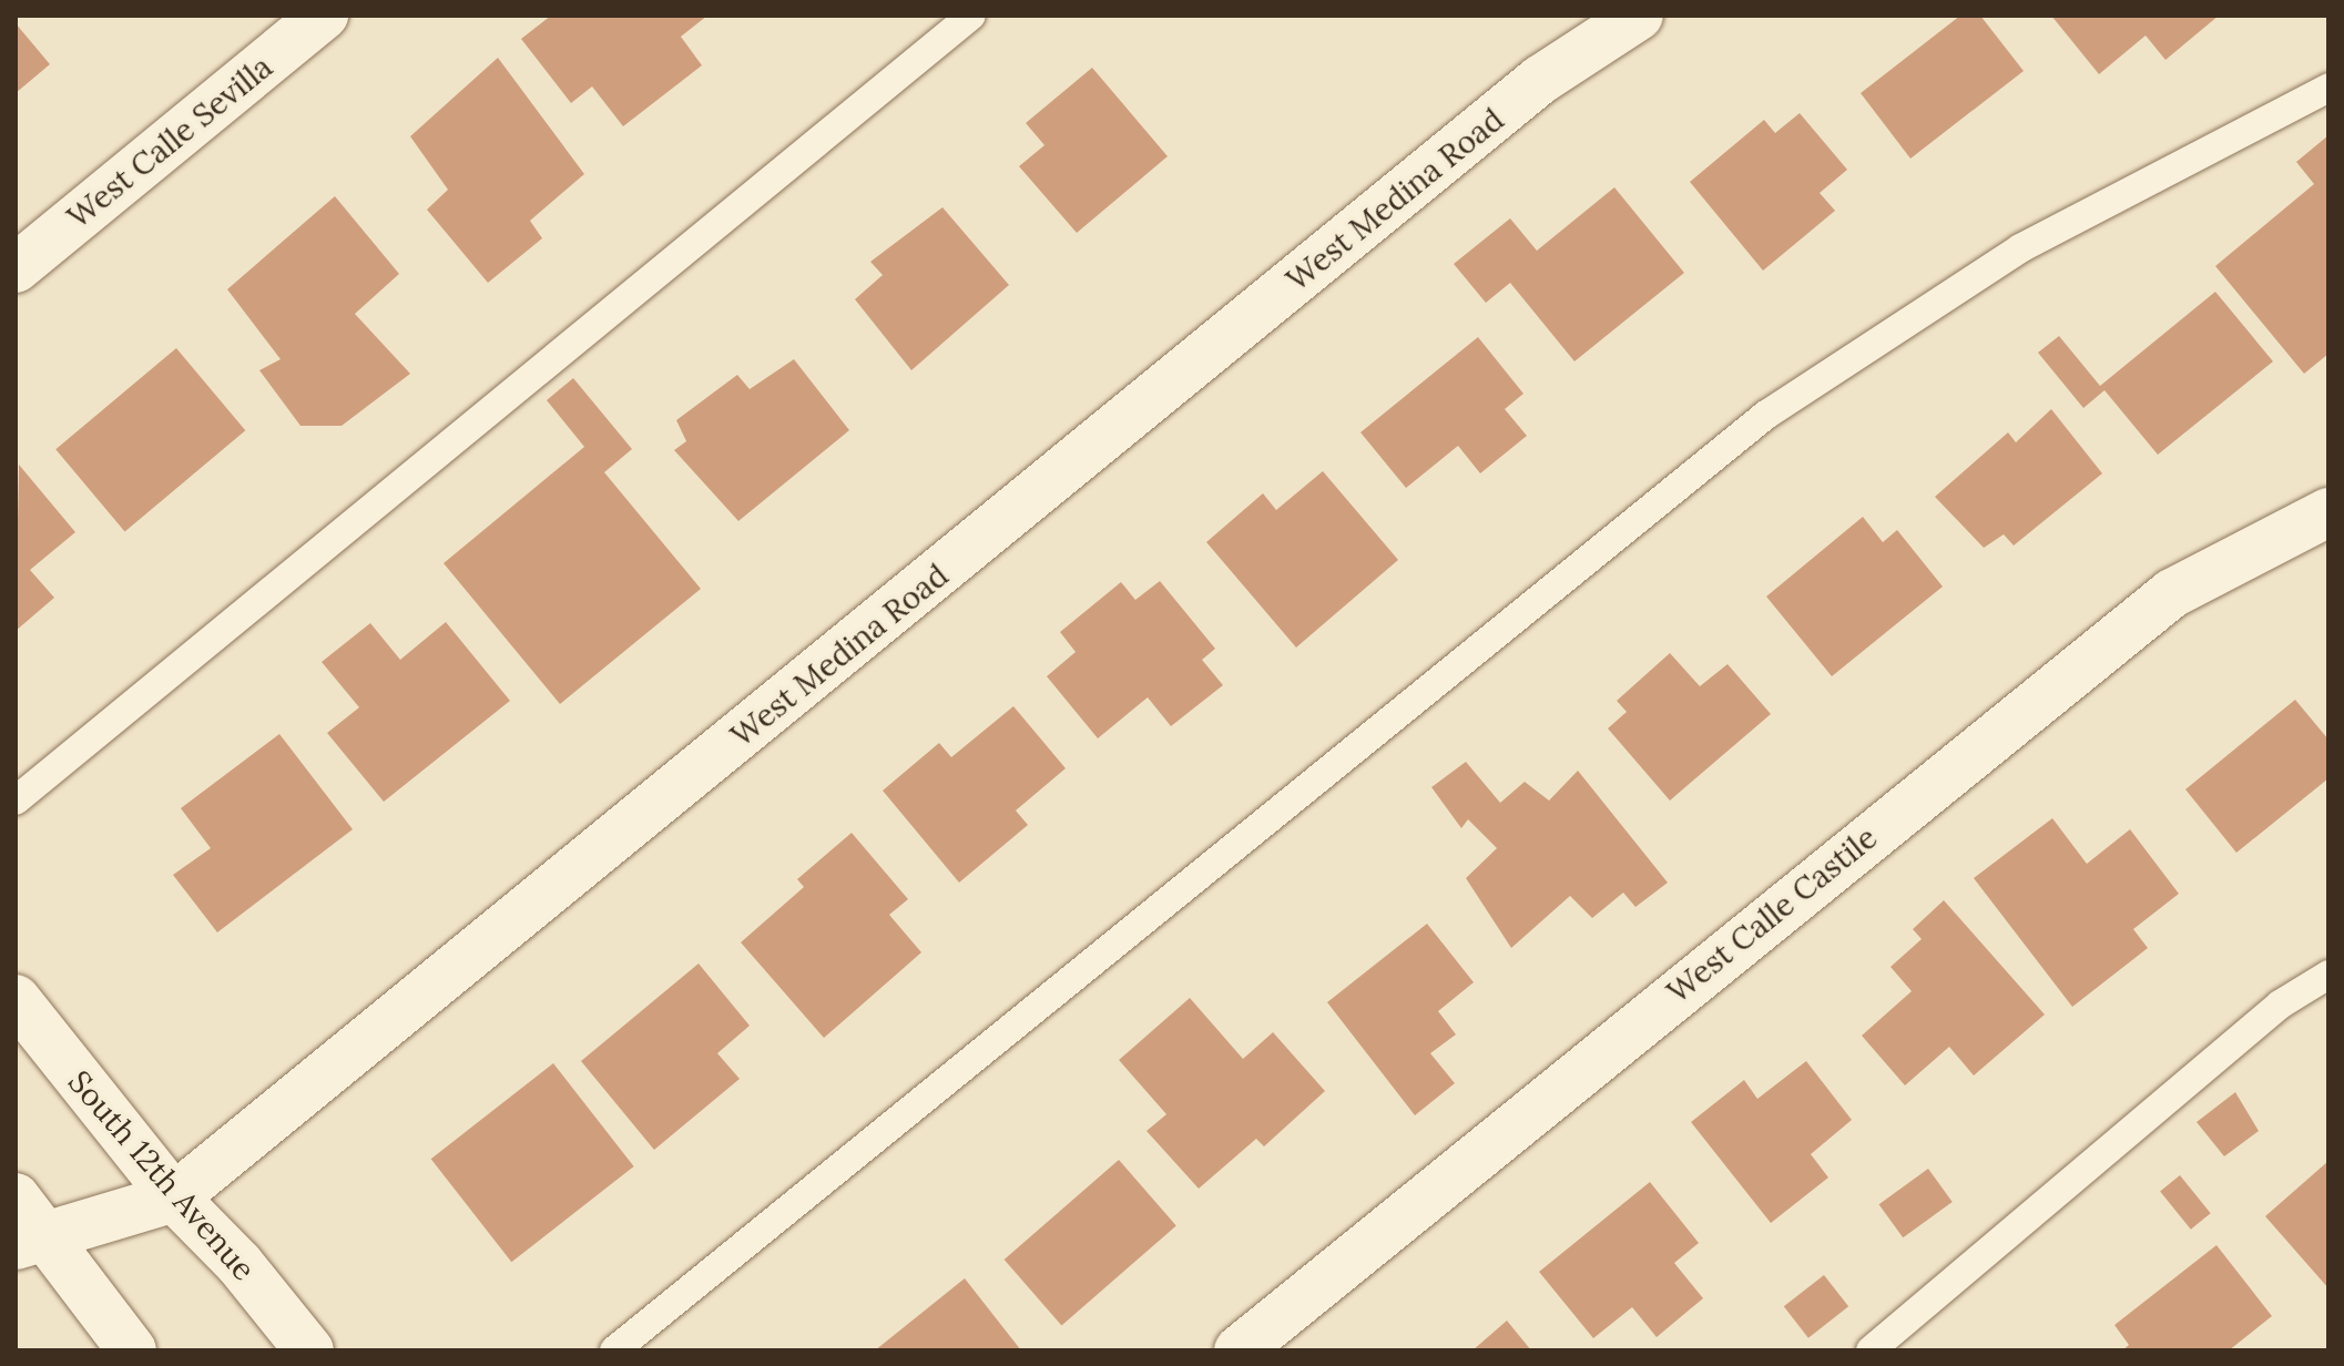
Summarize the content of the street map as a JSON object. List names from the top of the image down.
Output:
{
  "streets": {
    "street": [
      "West Calle Sevilla",
      "West Medina Road",
      "West Calle Castile",
      "South 12th Avenue"
    ]
  },
  "crossings": [
    ["West Medina Road", "South 12th Avenue"]
  ]
}
